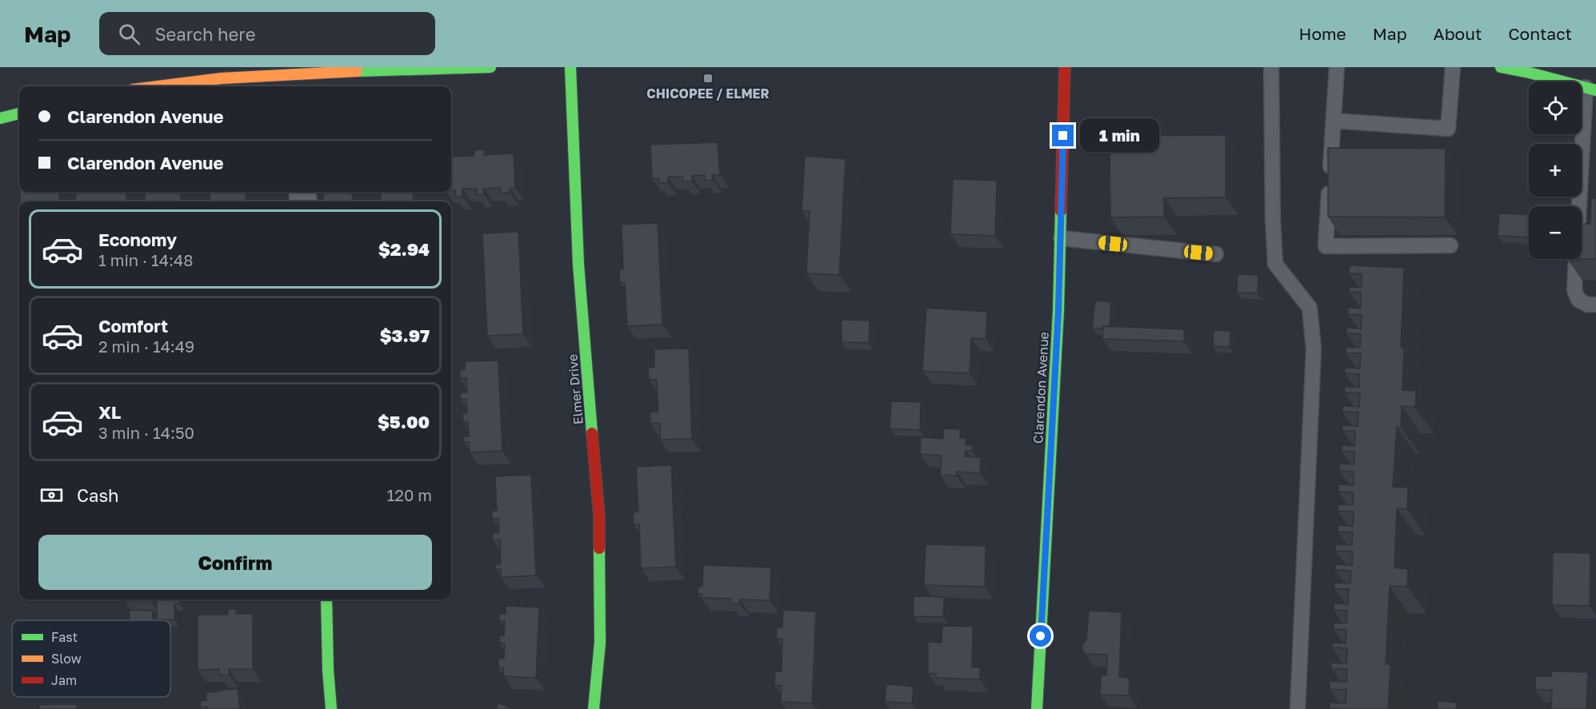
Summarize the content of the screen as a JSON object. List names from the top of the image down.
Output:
{
  "streets": {
    "street": ["Clarendon Avenue", "Elmer Drive"]
  },
  "places": {
    "transit": ["CHICOPEE / ELMER"]
  },
  "legend": ["Fast", "Slow", "Jam"],
  "page": {
    "header": "Map",
    "search": "Search here",
    "nav": [
      "Home",
      "Map",
      "About",
      "Contact"
    ],
    "map_buttons": ["+", "−"],
    "banner": ["Clarendon Avenue", "Clarendon Avenue"],
    "bubble": "1 min",
    "list": [
      {
        "name": "Economy",
        "note": "1 min · 14:48",
        "value": "$2.94"
      },
      {
        "name": "Comfort",
        "note": "2 min · 14:49",
        "value": "$3.97"
      },
      {
        "name": "XL",
        "note": "3 min · 14:50",
        "value": "$5.00"
      }
    ],
    "pay": ["Cash", "120 m"],
    "buttons": "Confirm"
  }
}
